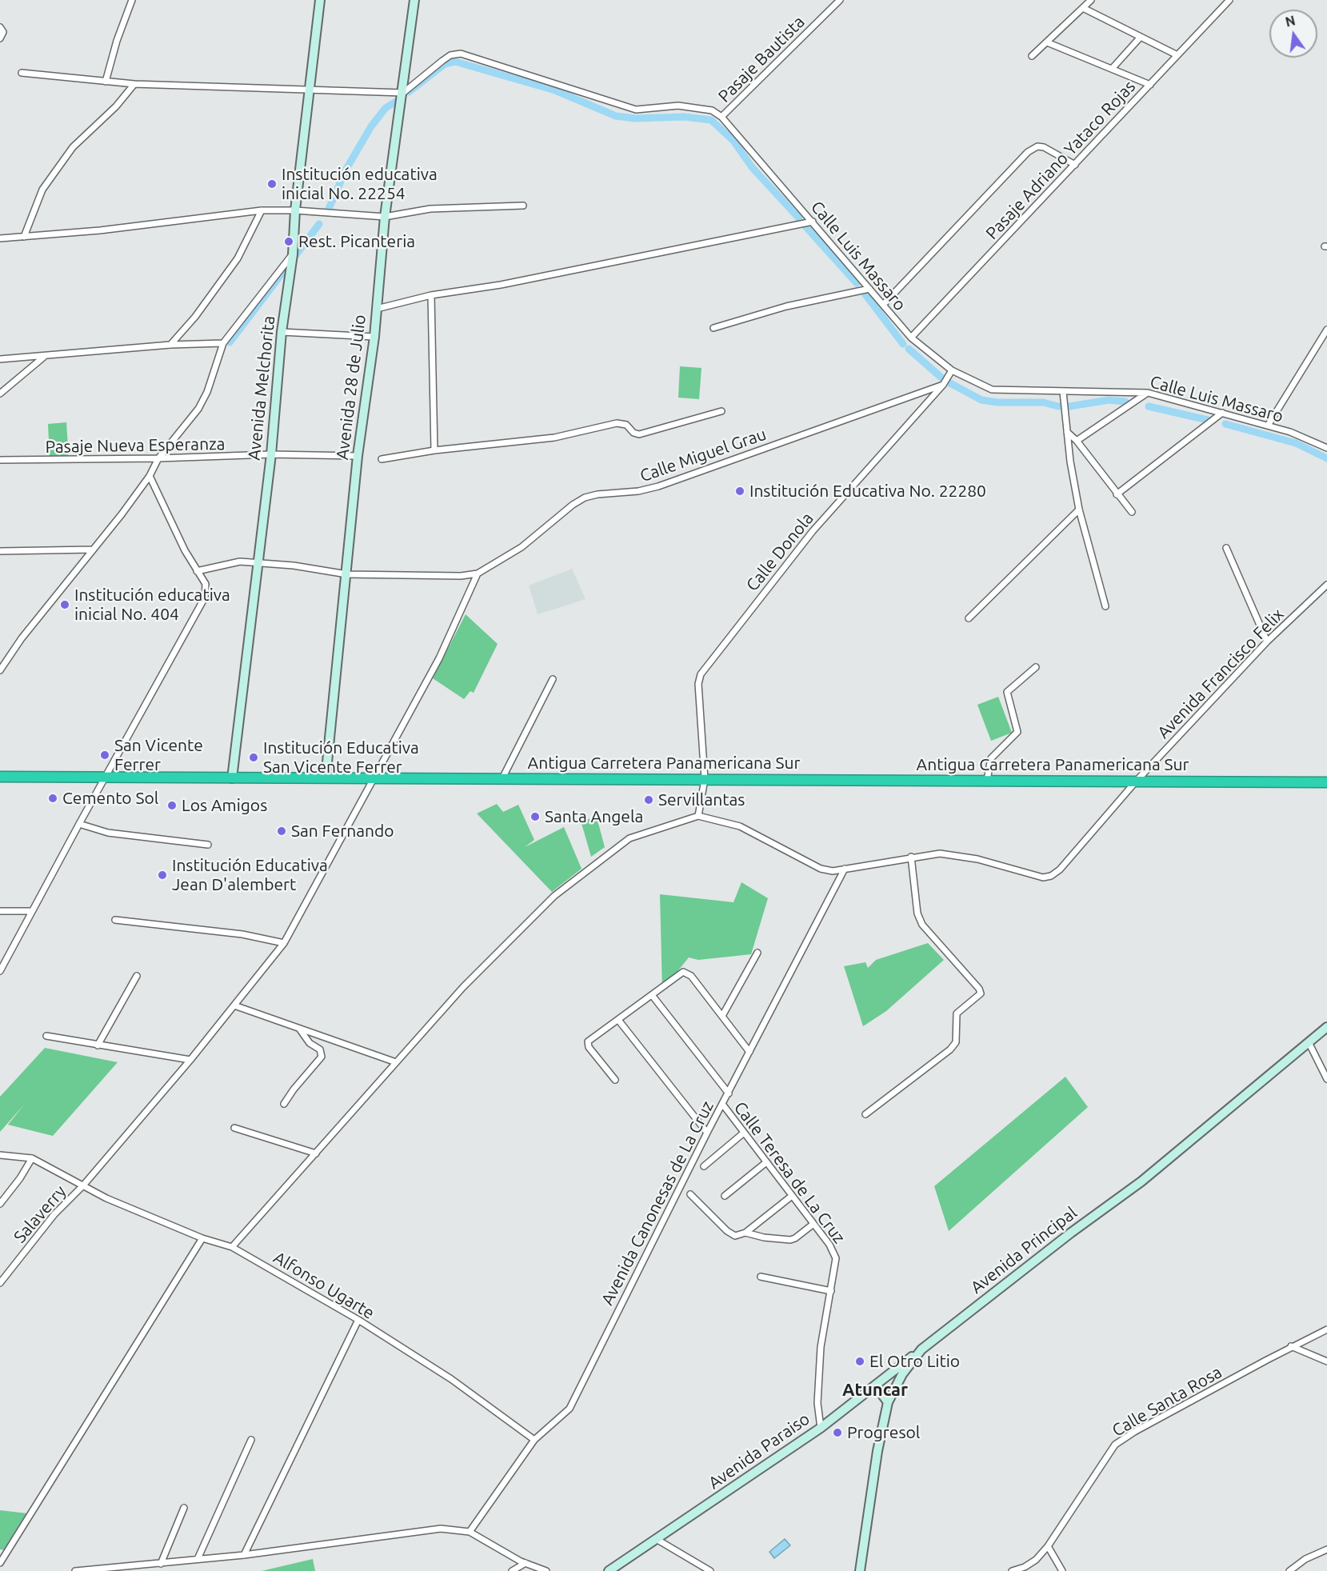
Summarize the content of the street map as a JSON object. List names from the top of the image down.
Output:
{
  "streets": {
    "highway": ["Antigua Carretera Panamericana Sur"],
    "main road": [
      "Avenida 28 de Julio",
      "Avenida Melchorita",
      "Avenida Principal",
      "Avenida Paraiso"
    ],
    "street": [
      "Pasaje Bautista",
      "Pasaje Adriano Yataco Rojas",
      "Calle Luis Massaro",
      "Pasaje Nueva Esperanza",
      "Calle Miguel Grau",
      "Calle Donola",
      "Avenida Francisco Felix",
      "Calle Teresa de La Cruz",
      "Avenida Canonesas de La Cruz",
      "Salaverry",
      "Alfonso Ugarte",
      "Calle Santa Rosa"
    ]
  },
  "crossings": [
    ["Pasaje Bautista", "Calle Luis Massaro"],
    ["Pasaje Adriano Yataco Rojas", "Calle Luis Massaro"],
    ["Calle Luis Massaro", "Avenida 28 de Julio"],
    ["Calle Luis Massaro", "Calle Donola"],
    ["Avenida 28 de Julio", "Pasaje Nueva Esperanza"],
    ["Avenida 28 de Julio", "Calle Miguel Grau"],
    ["Avenida 28 de Julio", "Antigua Carretera Panamericana Sur"],
    ["Avenida Melchorita", "Pasaje Nueva Esperanza"],
    ["Avenida Melchorita", "Calle Miguel Grau"],
    ["Avenida Melchorita", "Antigua Carretera Panamericana Sur"],
    ["Calle Miguel Grau", "Calle Donola"],
    ["Calle Miguel Grau", "Salaverry"],
    ["Calle Donola", "Antigua Carretera Panamericana Sur"],
    ["Avenida Francisco Felix", "Antigua Carretera Panamericana Sur"],
    ["Antigua Carretera Panamericana Sur", "Salaverry"],
    ["Calle Teresa de La Cruz", "Avenida Canonesas de La Cruz"],
    ["Calle Teresa de La Cruz", "Avenida Paraiso"],
    ["Avenida Canonesas de La Cruz", "Alfonso Ugarte"],
    ["Salaverry", "Alfonso Ugarte"],
    ["Avenida Principal", "Avenida Paraiso"]
  ],
  "districts": ["Atuncar"],
  "places": [
    "Institución educativa inicial No. 22254",
    "Rest. Picanteria",
    "Institución Educativa No. 22280",
    "Institución educativa inicial No. 404",
    "San Vicente Ferrer",
    "Institución Educativa San Vicente Ferrer",
    "Cemento Sol",
    "Servillantas",
    "Los Amigos",
    "Santa Angela",
    "San Fernando",
    "Institución Educativa Jean D'alembert",
    "El Otro Litio",
    "Progresol"
  ],
  "north": "top"
}
